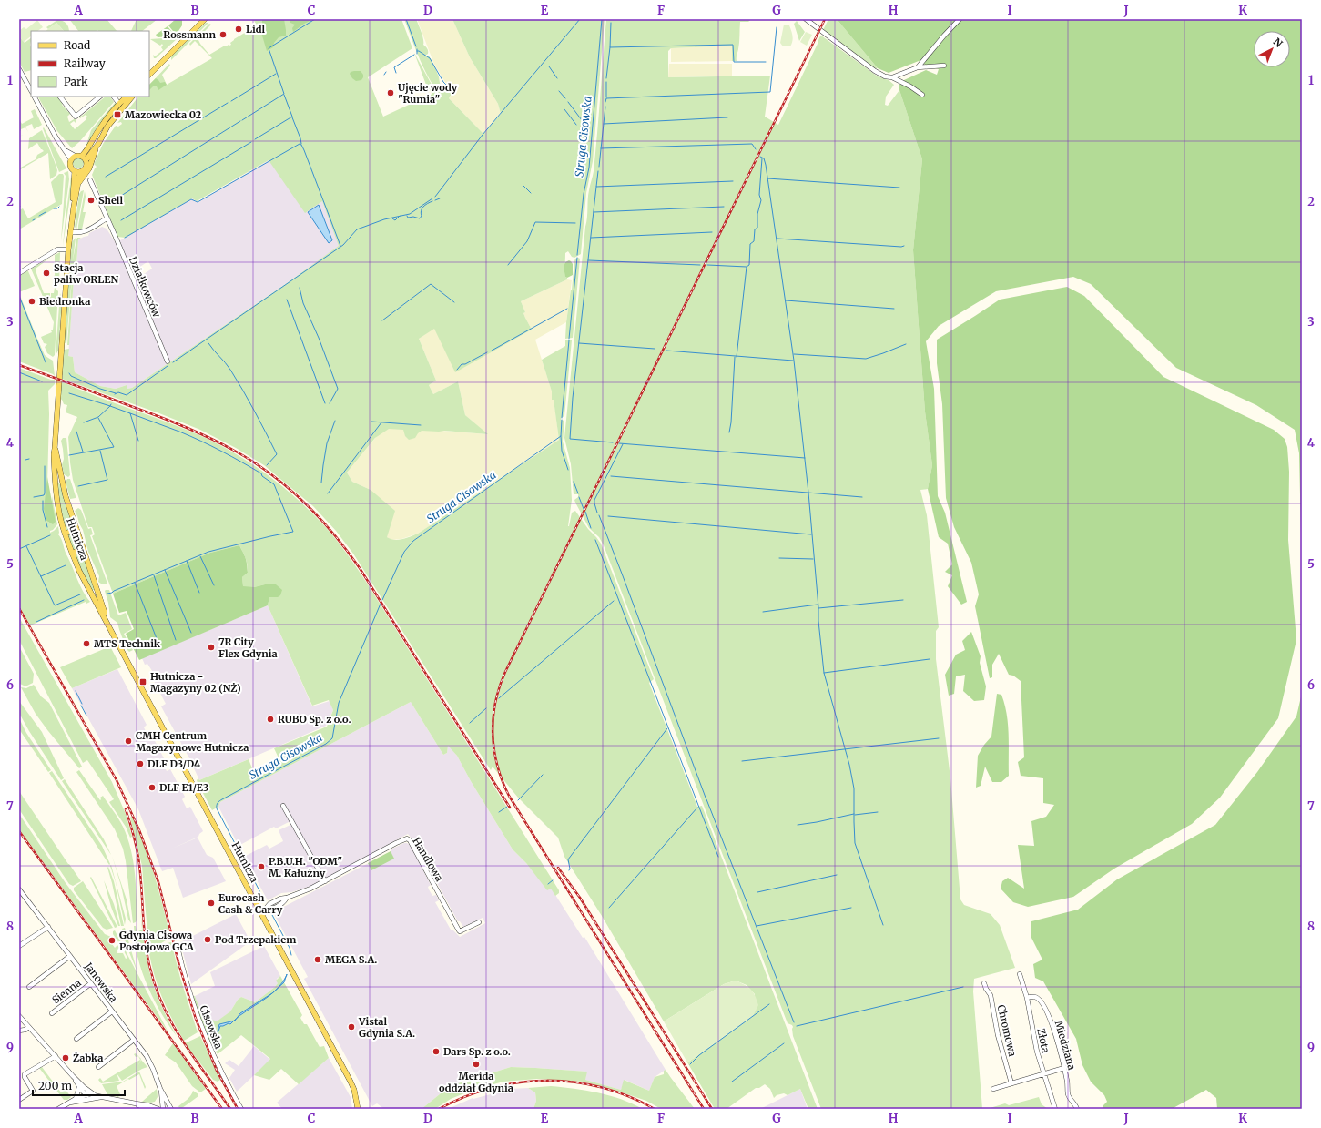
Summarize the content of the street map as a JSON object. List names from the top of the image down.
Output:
{
  "streets": {
    "main road": ["Hutnicza"],
    "street": [
      "Działkowców",
      "Handlowa",
      "Janowska",
      "Sienna",
      "Cisowska",
      "Chromowa",
      "Złota",
      "Miedziana"
    ]
  },
  "crossings": [
    ["Hutnicza", "Handlowa"],
    ["Janowska", "Sienna"],
    ["Złota", "Miedziana"]
  ],
  "water": ["Struga Cisowska"],
  "places": {
    "other": [
      "Lidl",
      "Rossmann",
      "Ujęcie wody \"Rumia\"",
      "Shell",
      "Stacja paliw ORLEN",
      "Biedronka",
      "MTS Technik",
      "7R City Flex Gdynia",
      "RUBO Sp. z o.o.",
      "CMH Centrum Magazynowe Hutnicza",
      "DLF D3/D4",
      "DLF E1/E3",
      "P.B.U.H. \"ODM\" M. Kałużny",
      "Eurocash Cash & Carry",
      "Pod Trzepakiem",
      "Gdynia Cisowa Postojowa GCA",
      "MEGA S.A.",
      "Vistal Gdynia S.A.",
      "Dars Sp. z o.o.",
      "Żabka",
      "Merida oddział Gdynia"
    ],
    "transit": ["Mazowiecka 02", "Hutnicza - Magazyny 02 (NŻ)"]
  },
  "legend": ["Road", "Railway", "Park"],
  "scale_bar": "200 m",
  "north": "top right",
  "grid": {
    "columns": [
      "A",
      "B",
      "C",
      "D",
      "E",
      "F",
      "G",
      "H",
      "I",
      "J",
      "K"
    ],
    "rows": [
      "1",
      "2",
      "3",
      "4",
      "5",
      "6",
      "7",
      "8",
      "9"
    ]
  }
}
